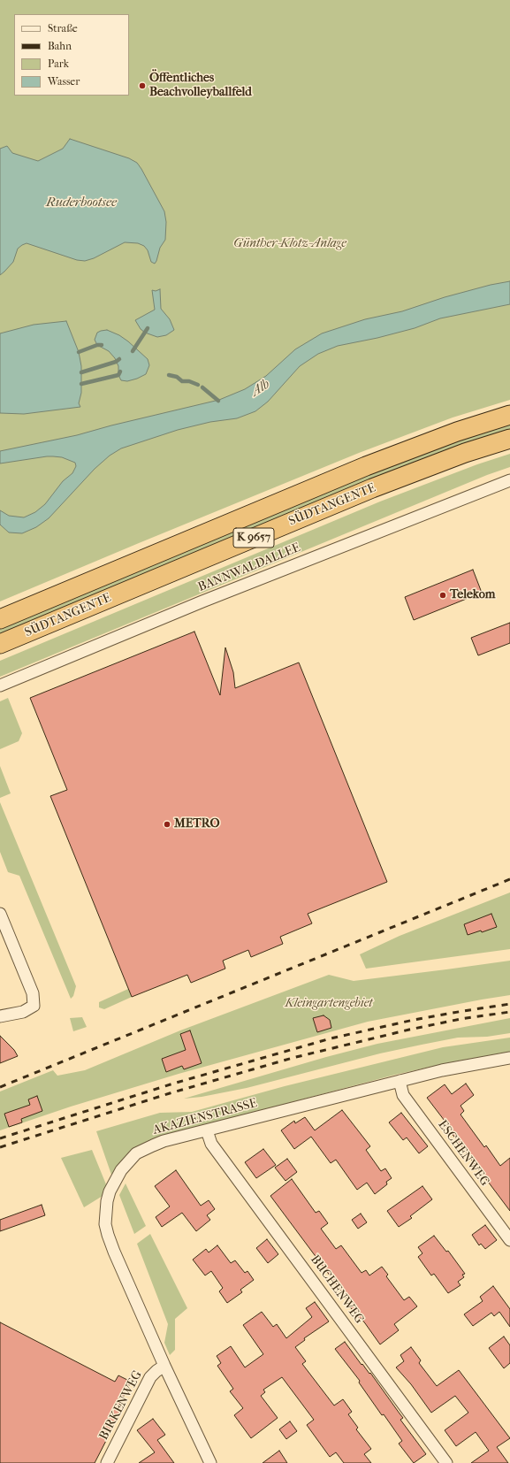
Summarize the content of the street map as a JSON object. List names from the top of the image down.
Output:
{
  "streets": {
    "highway": ["SÜDTANGENTE", "K 9657"],
    "street": [
      "BANNWALDALLEE",
      "AKAZIENSTRASSE",
      "ESCHENWEG",
      "BUCHENWEG",
      "BIRKENWEG"
    ]
  },
  "crossings": [
    ["AKAZIENSTRASSE", "ESCHENWEG"],
    ["AKAZIENSTRASSE", "BUCHENWEG"],
    ["AKAZIENSTRASSE", "BIRKENWEG"]
  ],
  "water": ["Ruderbootsee", "Alb"],
  "parks": ["Günther-Klotz-Anlage", "Kleingartengebiet"],
  "places": ["Öffentliches Beachvolleyballfeld", "Telekom", "METRO"],
  "legend": [
    "Straße",
    "Bahn",
    "Park",
    "Wasser"
  ]
}
